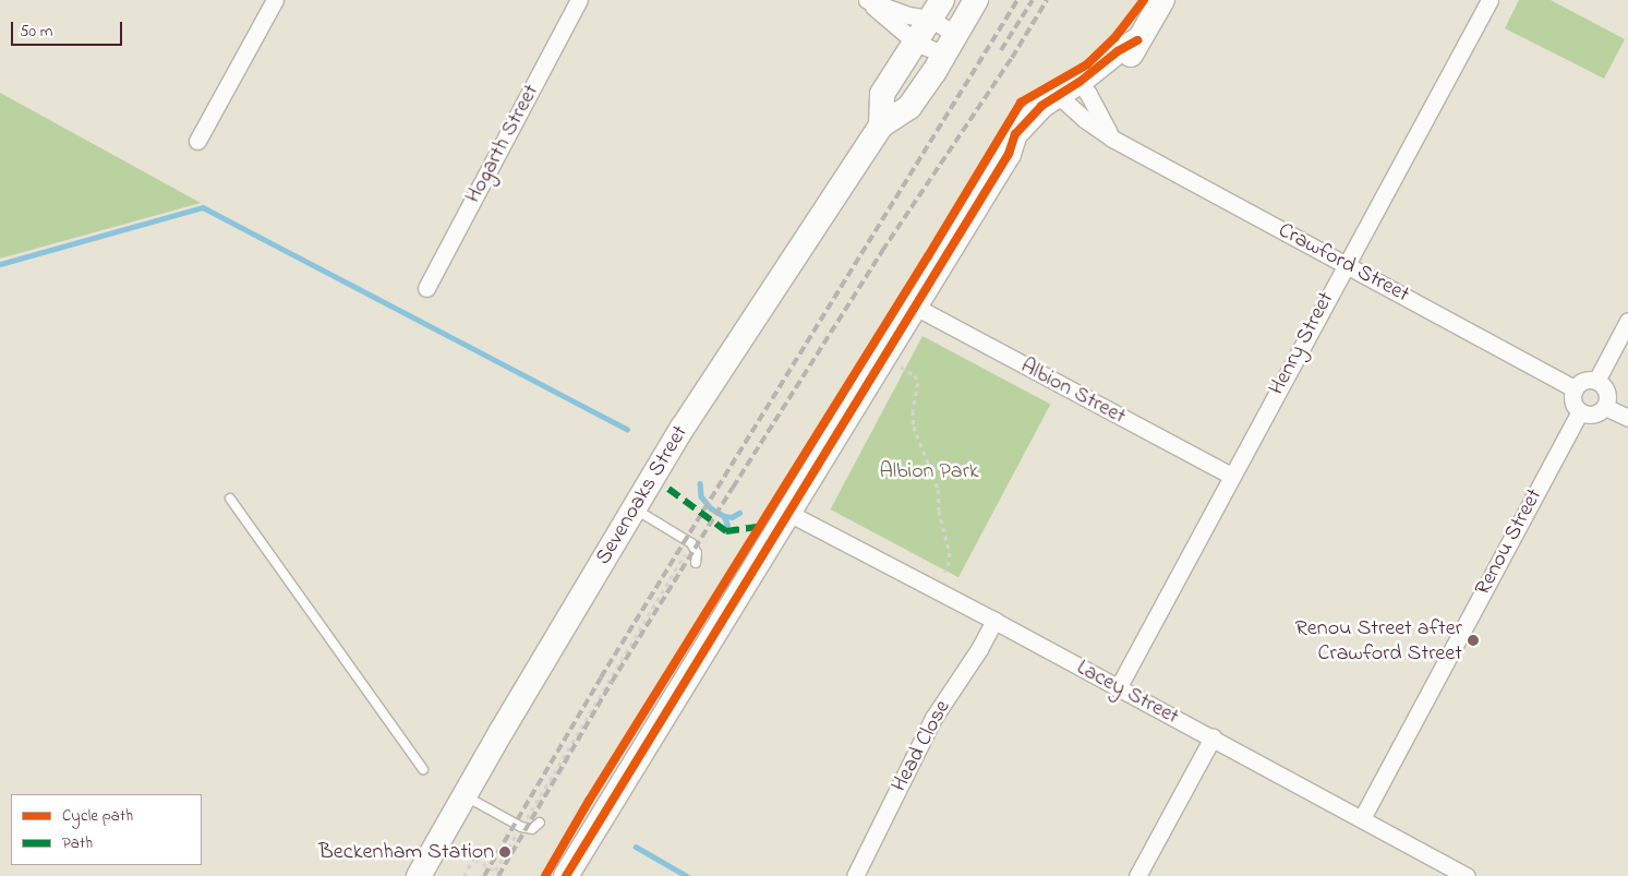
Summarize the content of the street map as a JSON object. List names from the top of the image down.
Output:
{
  "streets": {
    "main road": ["Sevenoaks Street"],
    "street": [
      "Hogarth Street",
      "Crawford Street",
      "Henry Street",
      "Albion Street",
      "Renou Street",
      "Lacey Street",
      "Head Close"
    ]
  },
  "crossings": [
    ["Crawford Street", "Henry Street"],
    ["Crawford Street", "Renou Street"],
    ["Henry Street", "Albion Street"],
    ["Henry Street", "Lacey Street"],
    ["Renou Street", "Lacey Street"],
    ["Lacey Street", "Head Close"]
  ],
  "parks": ["Albion Park"],
  "places": ["Renou Street after Crawford Street", "Beckenham Station"],
  "legend": ["Cycle path", "Path"],
  "scale_bar": "50 m"
}
